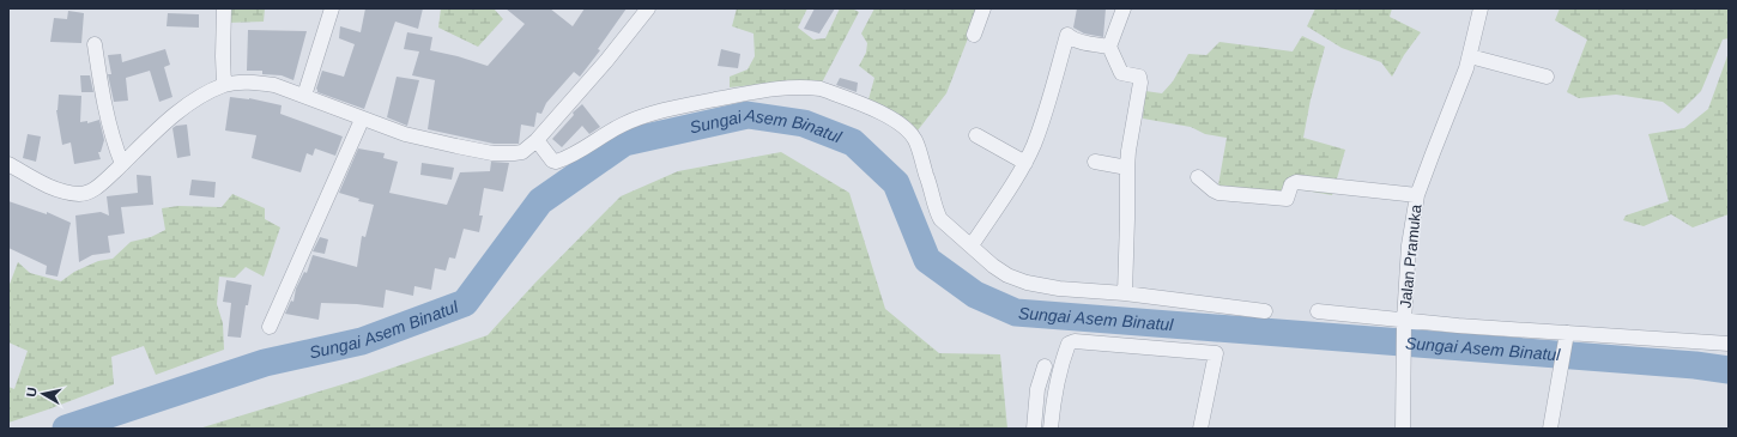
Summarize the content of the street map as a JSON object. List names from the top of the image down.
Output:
{
  "streets": {
    "street": ["Jalan Pramuka"]
  },
  "water": ["Sungai Asem Binatul"],
  "north": "left"
}
